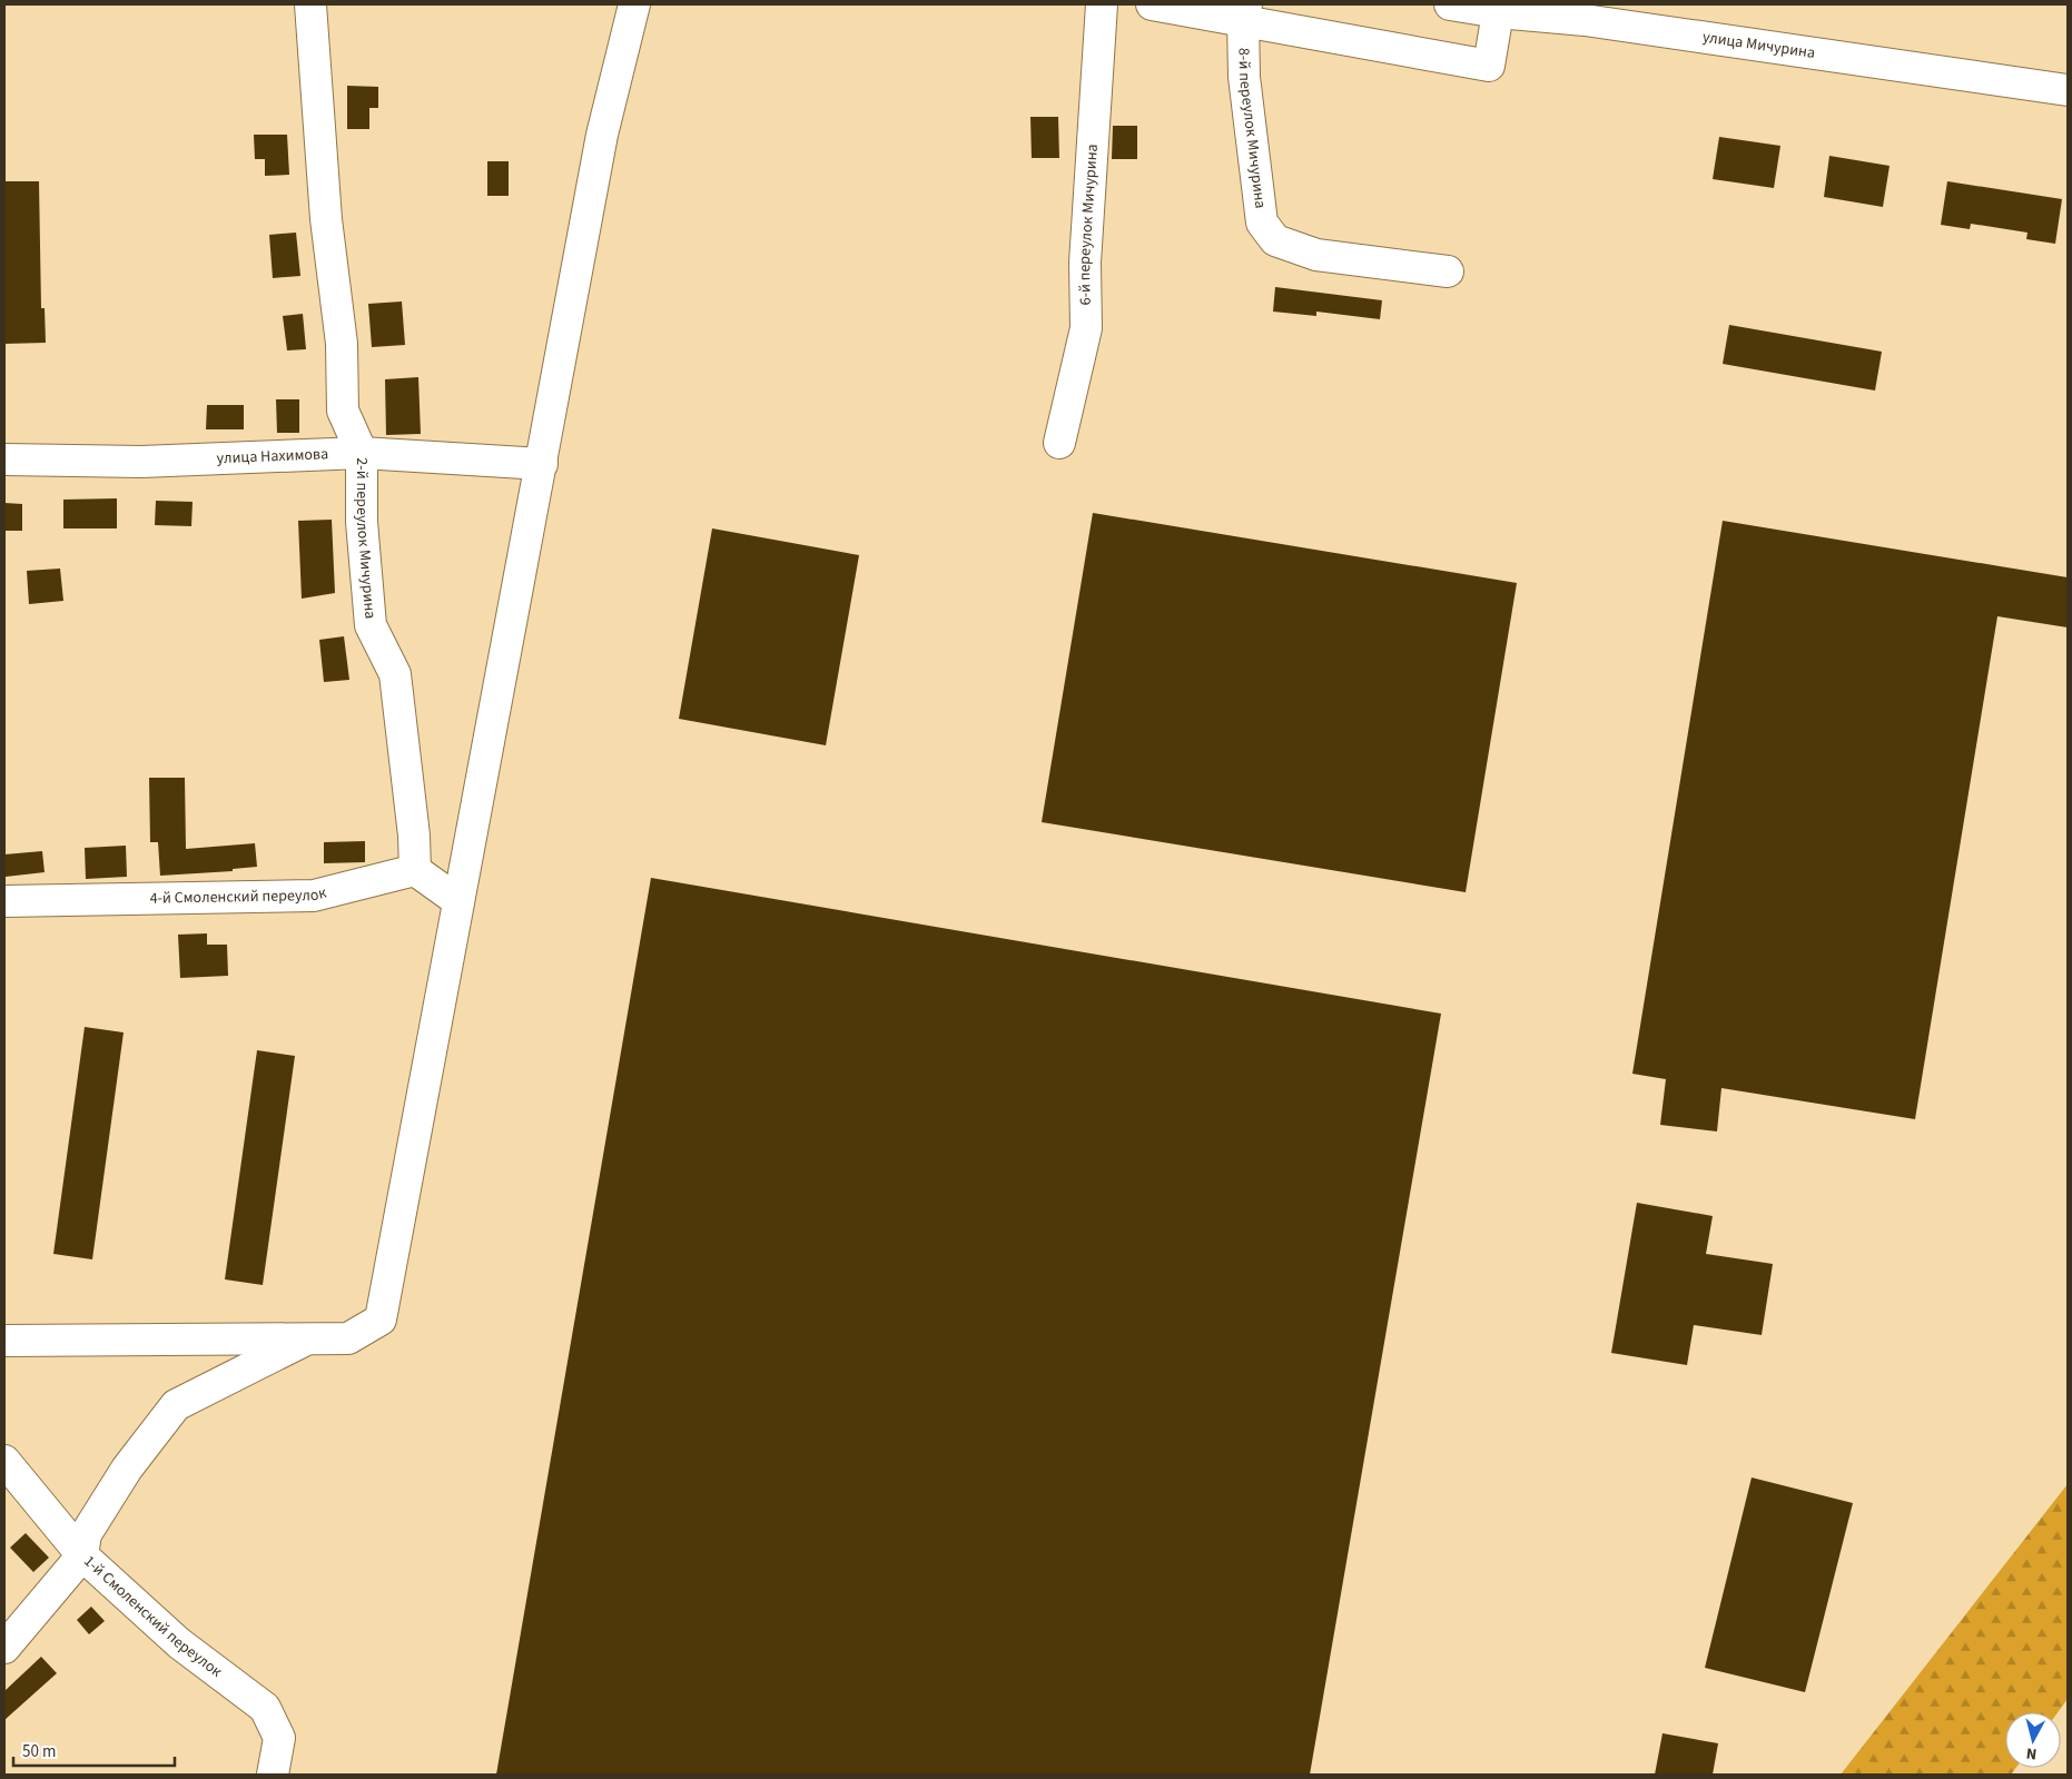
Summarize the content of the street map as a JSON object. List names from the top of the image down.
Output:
{
  "streets": {
    "street": [
      "улица Мичурина",
      "8-й переулок Мичурина",
      "6-й переулок Мичурина",
      "улица Нахимова",
      "2-й переулок Мичурина",
      "4-й Смоленский переулок",
      "1-й Смоленский переулок"
    ]
  },
  "crossings": [
    ["улица Нахимова", "2-й переулок Мичурина"],
    ["2-й переулок Мичурина", "4-й Смоленский переулок"]
  ],
  "scale_bar": "50 m",
  "north": "bottom"
}
